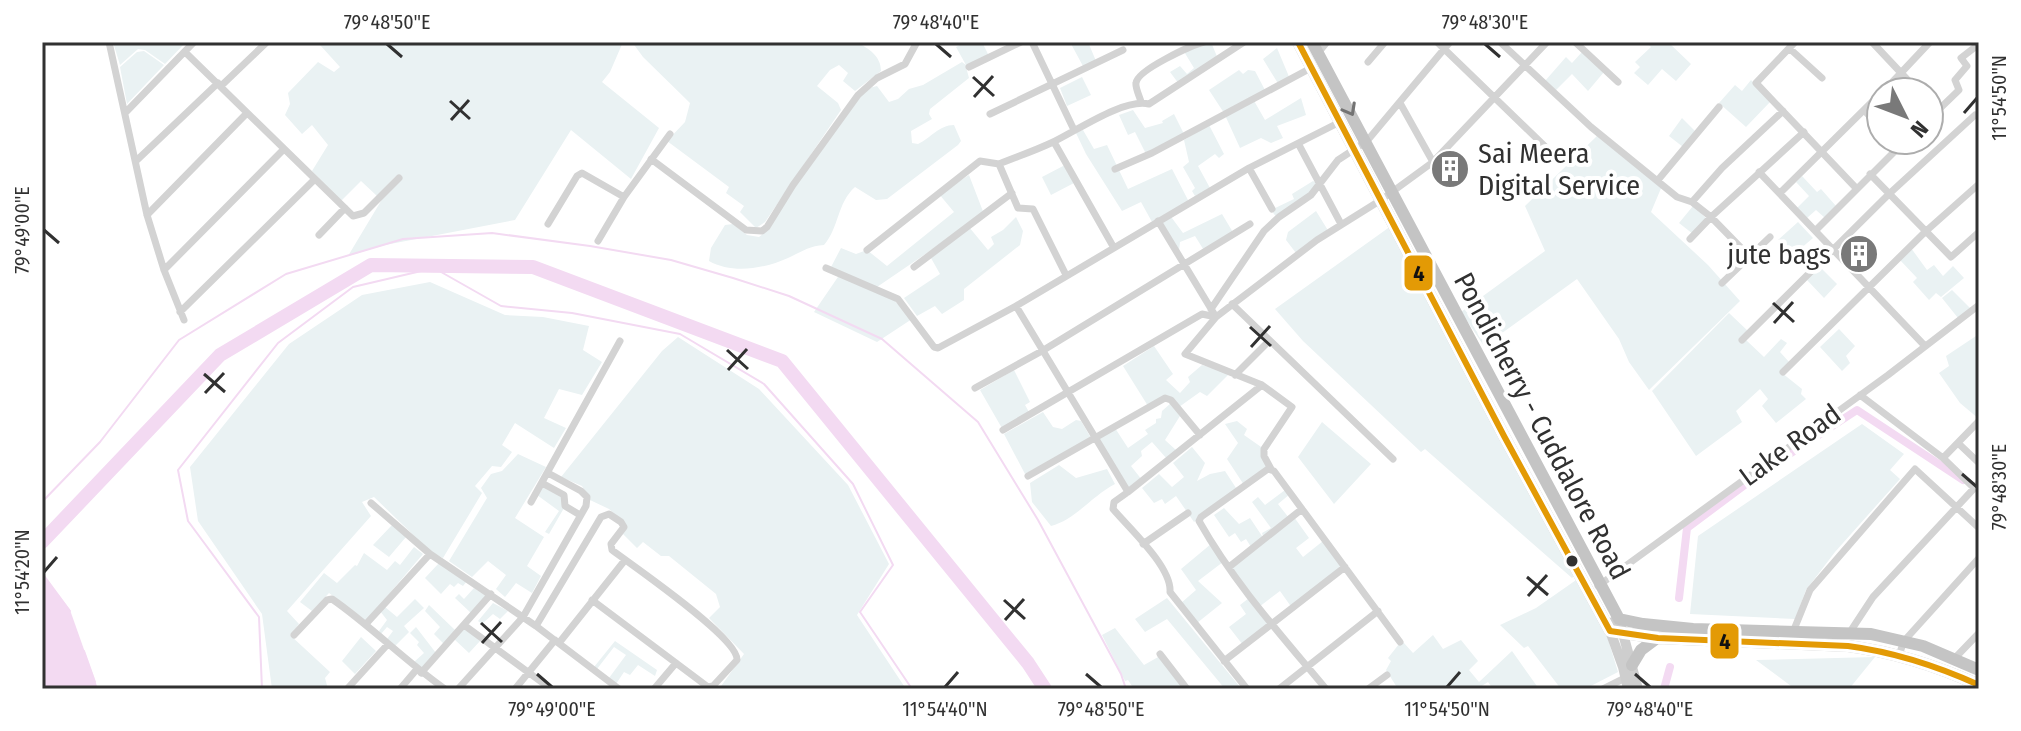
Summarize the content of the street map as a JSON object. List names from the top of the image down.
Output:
{
  "streets": {
    "highway": ["Pondicherry - Cuddalore Road"],
    "street": ["Lake Road"]
  },
  "crossings": [
    ["Pondicherry - Cuddalore Road", "Lake Road"]
  ],
  "places": {
    "building": ["Sai Meera Digital Service", "jute bags"]
  },
  "lines": ["transit line 4"],
  "north": "bottom right",
  "coordinates": [
    "79°48'50\"E",
    "79°48'40\"E",
    "79°48'30\"E",
    "11°54'50\"N",
    "79°49'00\"E",
    "11°54'20\"N",
    "11°54'40\"N"
  ]
}
